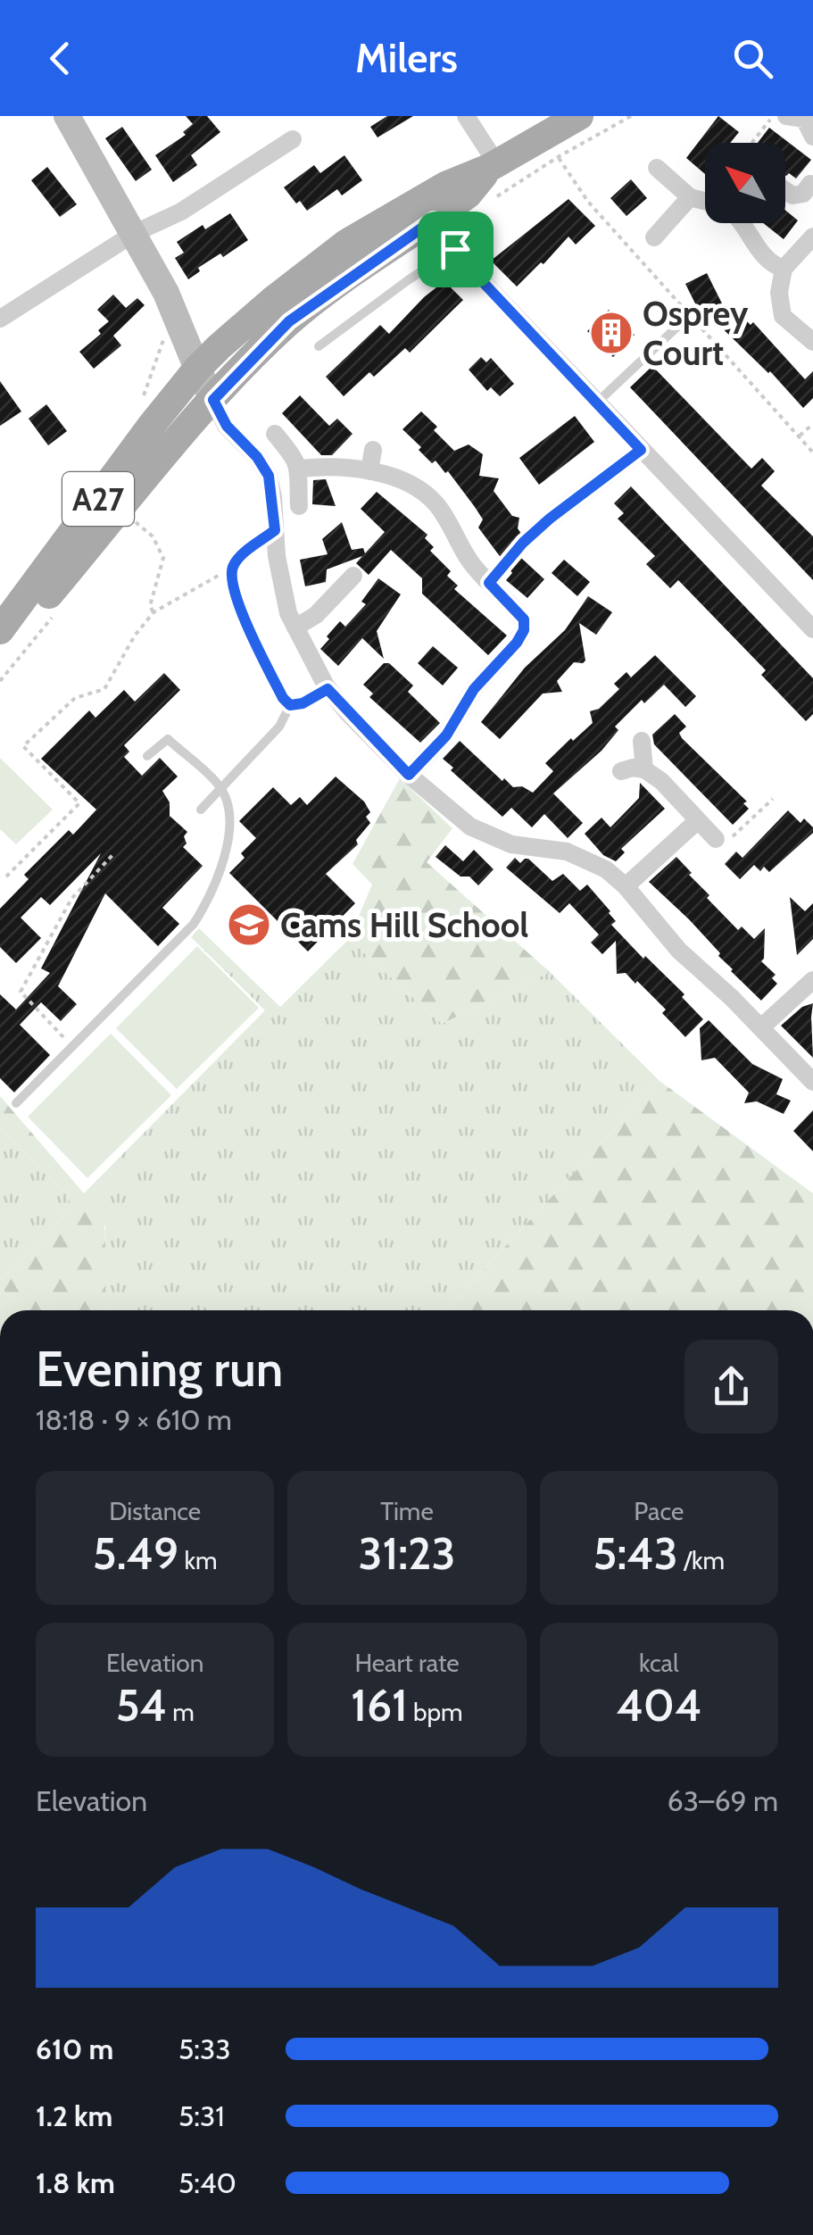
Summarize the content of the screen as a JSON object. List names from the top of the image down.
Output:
{
  "streets": {
    "main road": ["A27"]
  },
  "places": {
    "building": ["Osprey Court"],
    "school or university": ["Cams Hill School"]
  },
  "north": "top left",
  "page": {
    "header": "Milers",
    "heading": ["Evening run", "18:18 · 9 × 610 m"],
    "stats": [
      ["Distance", "5.49 km"],
      ["Time", "31:23"],
      ["Pace", "5:43 /km"],
      ["Elevation", "54 m"],
      ["Heart rate", "161 bpm"],
      ["kcal", "404"]
    ],
    "chart": ["Elevation", "63–69 m"],
    "list": [
      {
        "name": "610 m",
        "note": "5:33"
      },
      {
        "name": "1.2 km",
        "note": "5:31"
      },
      {
        "name": "1.8 km",
        "note": "5:40"
      }
    ]
  }
}
